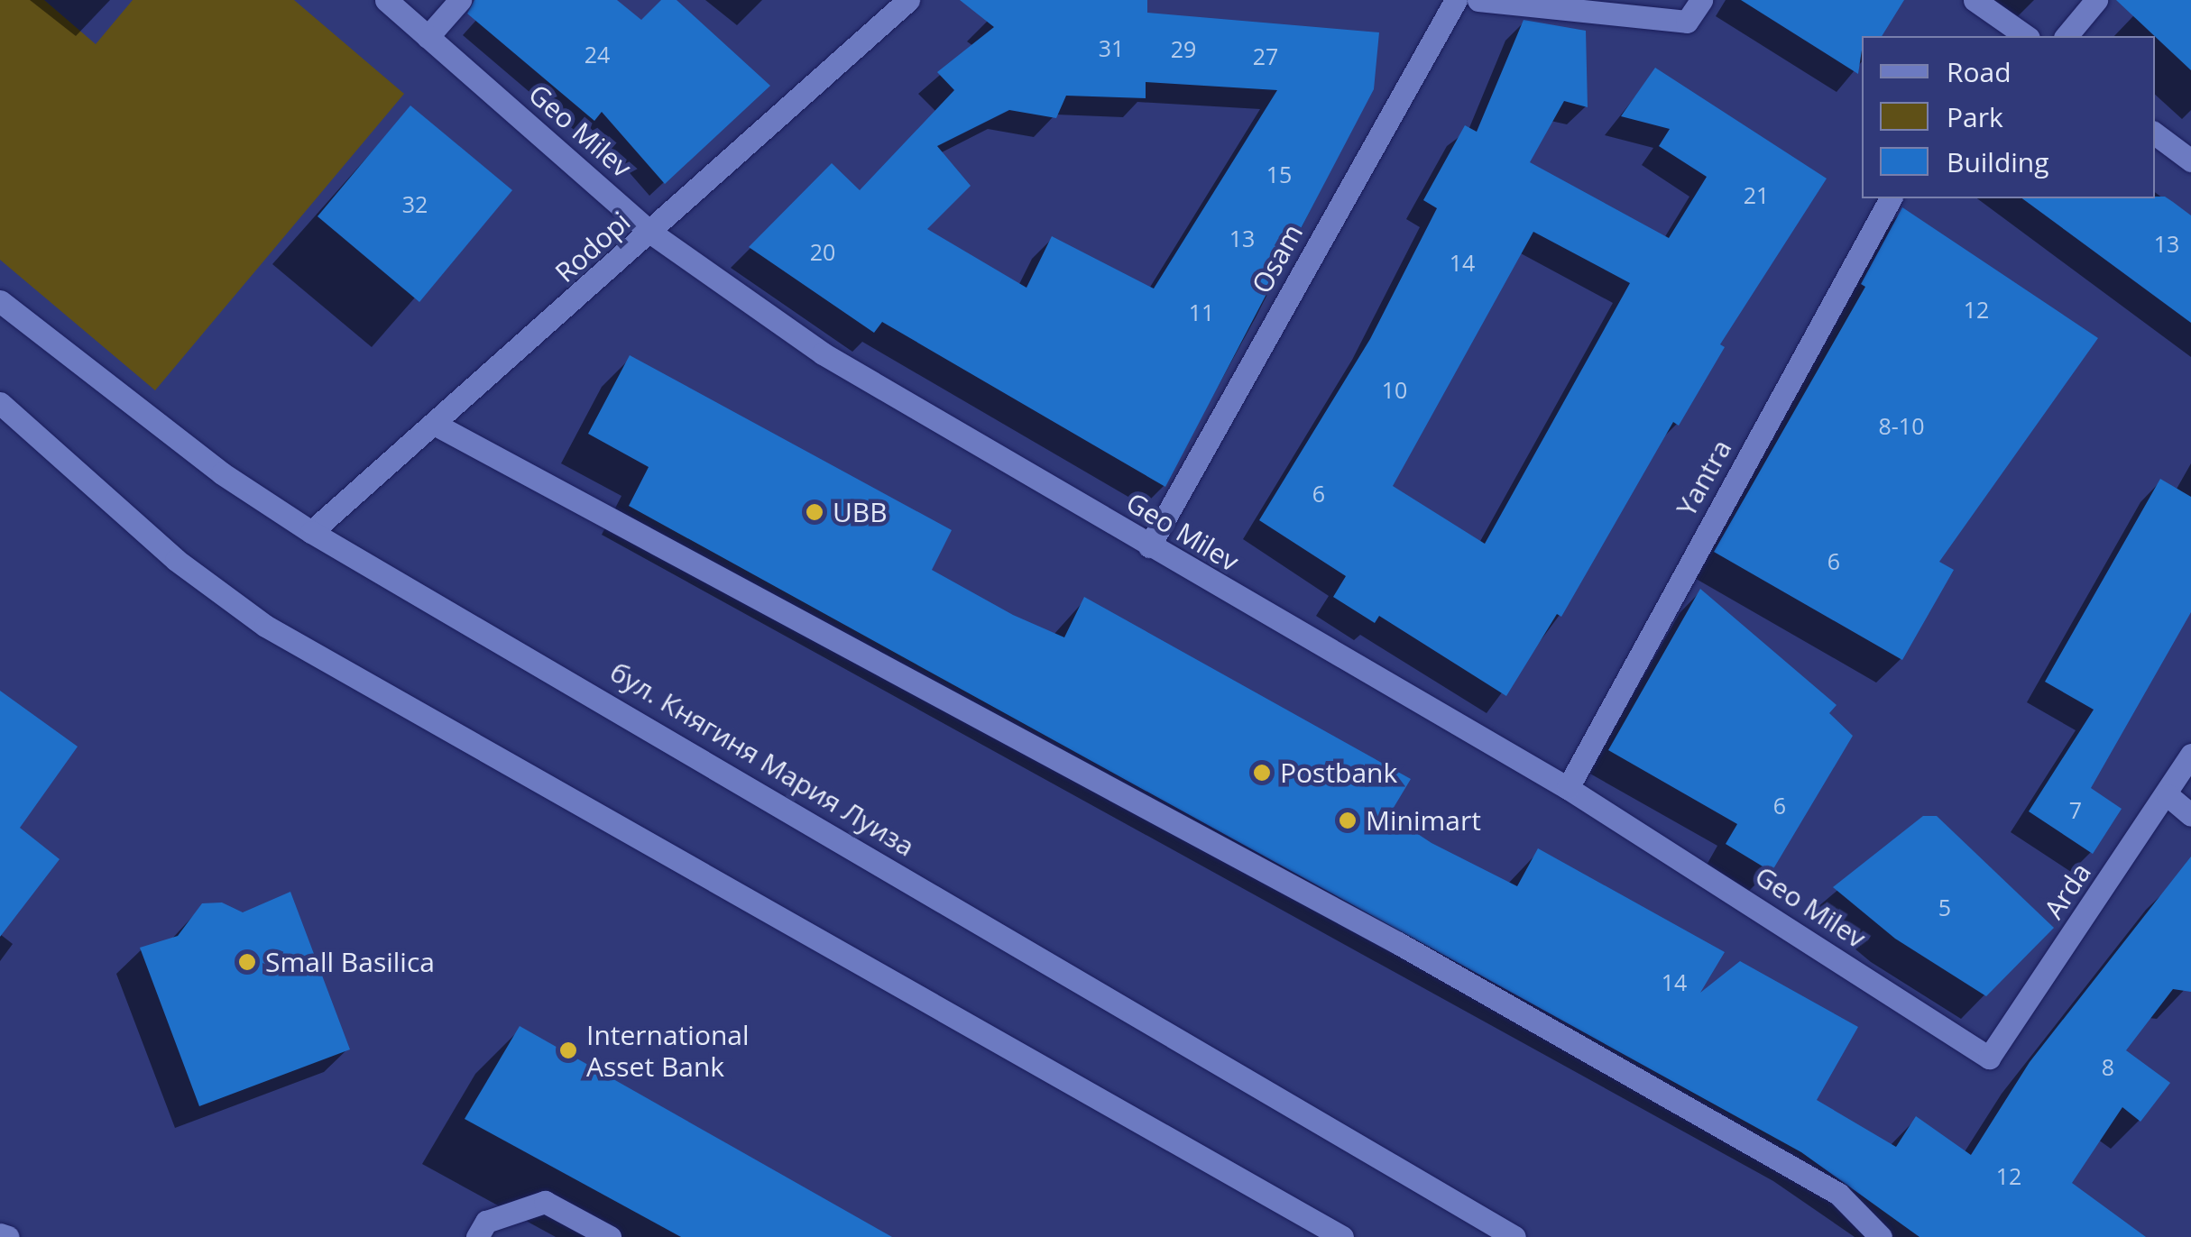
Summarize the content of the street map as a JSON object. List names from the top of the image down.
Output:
{
  "streets": {
    "street": [
      "Geo Milev",
      "Rodopi",
      "Osam",
      "Yantra",
      "бул. Княгиня Мария Луиза",
      "Arda"
    ]
  },
  "crossings": [
    ["Geo Milev", "Rodopi"],
    ["Geo Milev", "Osam"],
    ["Geo Milev", "Yantra"],
    ["Geo Milev", "Arda"],
    ["Rodopi", "бул. Княгиня Мария Луиза"]
  ],
  "places": [
    "UBB",
    "Postbank",
    "Minimart",
    "Small Basilica",
    "International Asset Bank"
  ],
  "house_numbers": [
    "31",
    "29",
    "24",
    "27",
    "15",
    "21",
    "32",
    "13",
    "13",
    "20",
    "14",
    "12",
    "11",
    "10",
    "8-10",
    "6",
    "6",
    "6",
    "7",
    "5",
    "14",
    "8",
    "12"
  ],
  "legend": ["Road", "Park", "Building"]
}
